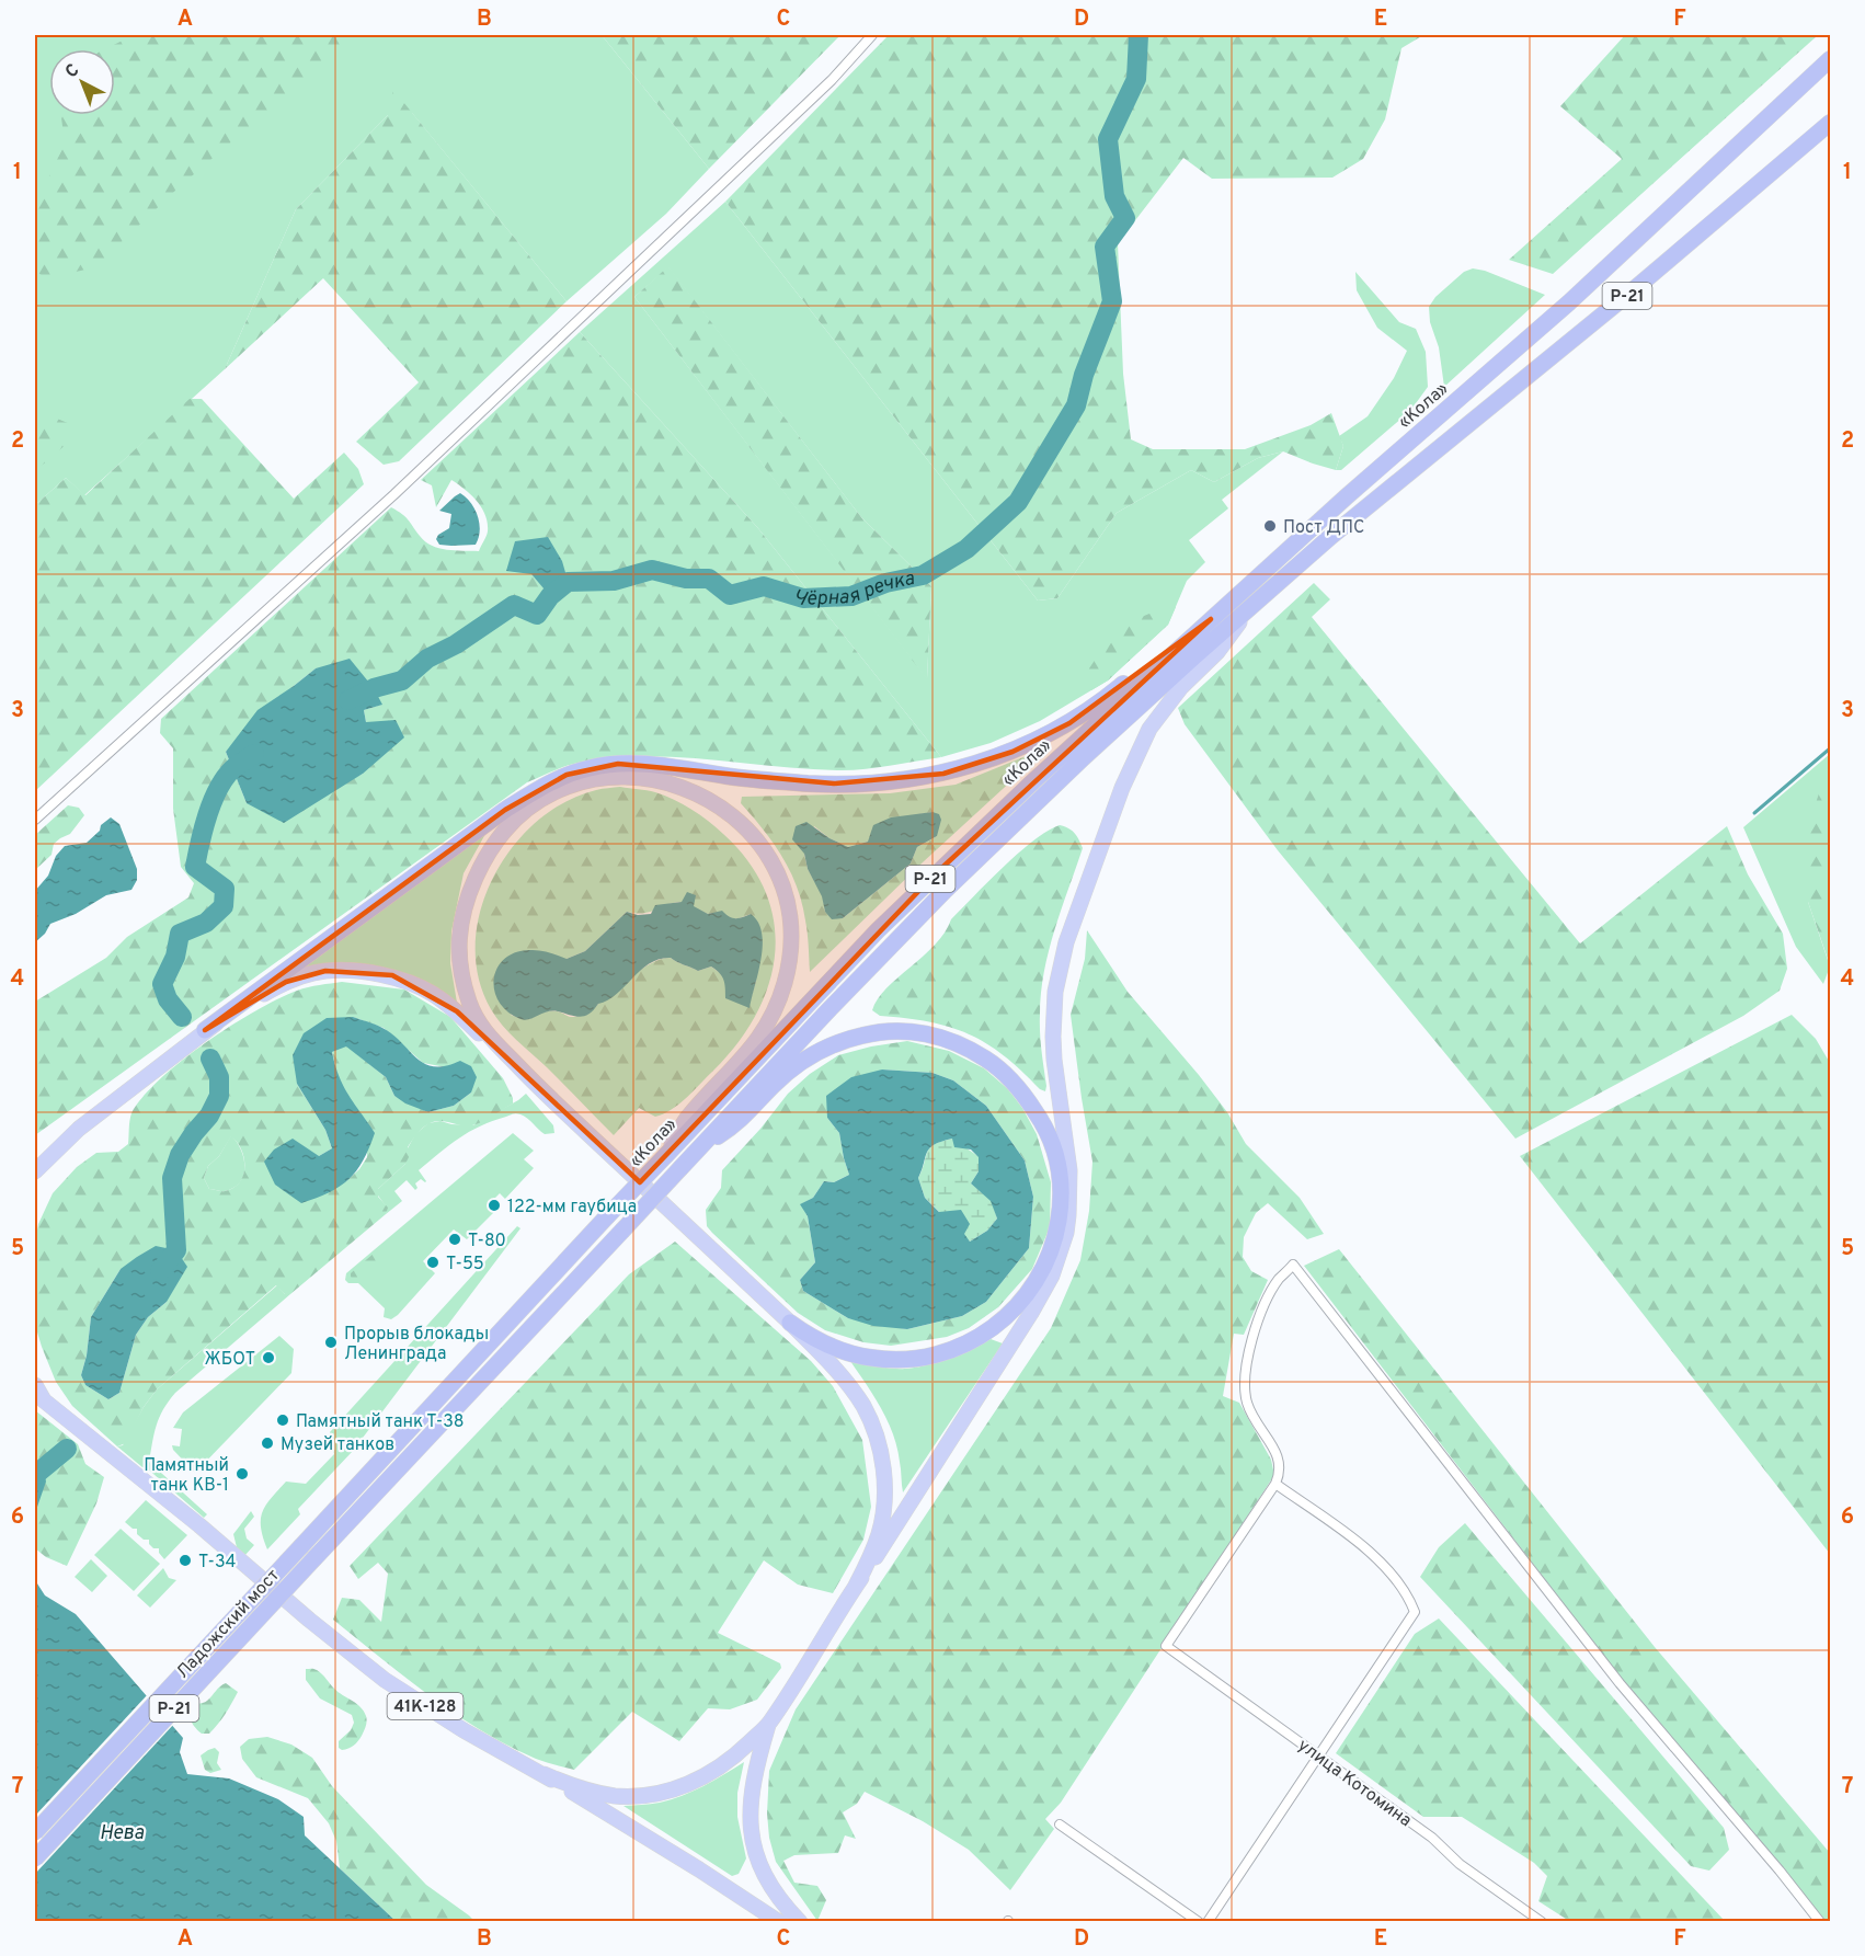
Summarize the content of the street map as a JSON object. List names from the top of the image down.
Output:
{
  "streets": {
    "highway": ["Р-21", "«Кола»", "Ладожский мост"],
    "main road": ["41К-128"],
    "street": ["улица Котомина"]
  },
  "crossings": [
    ["«Кола»", "Ладожский мост"]
  ],
  "water": ["Чёрная речка", "Нева"],
  "places": [
    "Пост ДПС",
    "122-мм гаубица",
    "Т-80",
    "Т-55",
    "Прорыв блокады Ленинграда",
    "ЖБОТ",
    "Памятный танк Т-38",
    "Музей танков",
    "Памятный танк КВ-1",
    "Т-34"
  ],
  "north": "top left",
  "grid": {
    "columns": [
      "A",
      "B",
      "C",
      "D",
      "E",
      "F"
    ],
    "rows": [
      "1",
      "2",
      "3",
      "4",
      "5",
      "6",
      "7"
    ]
  }
}
